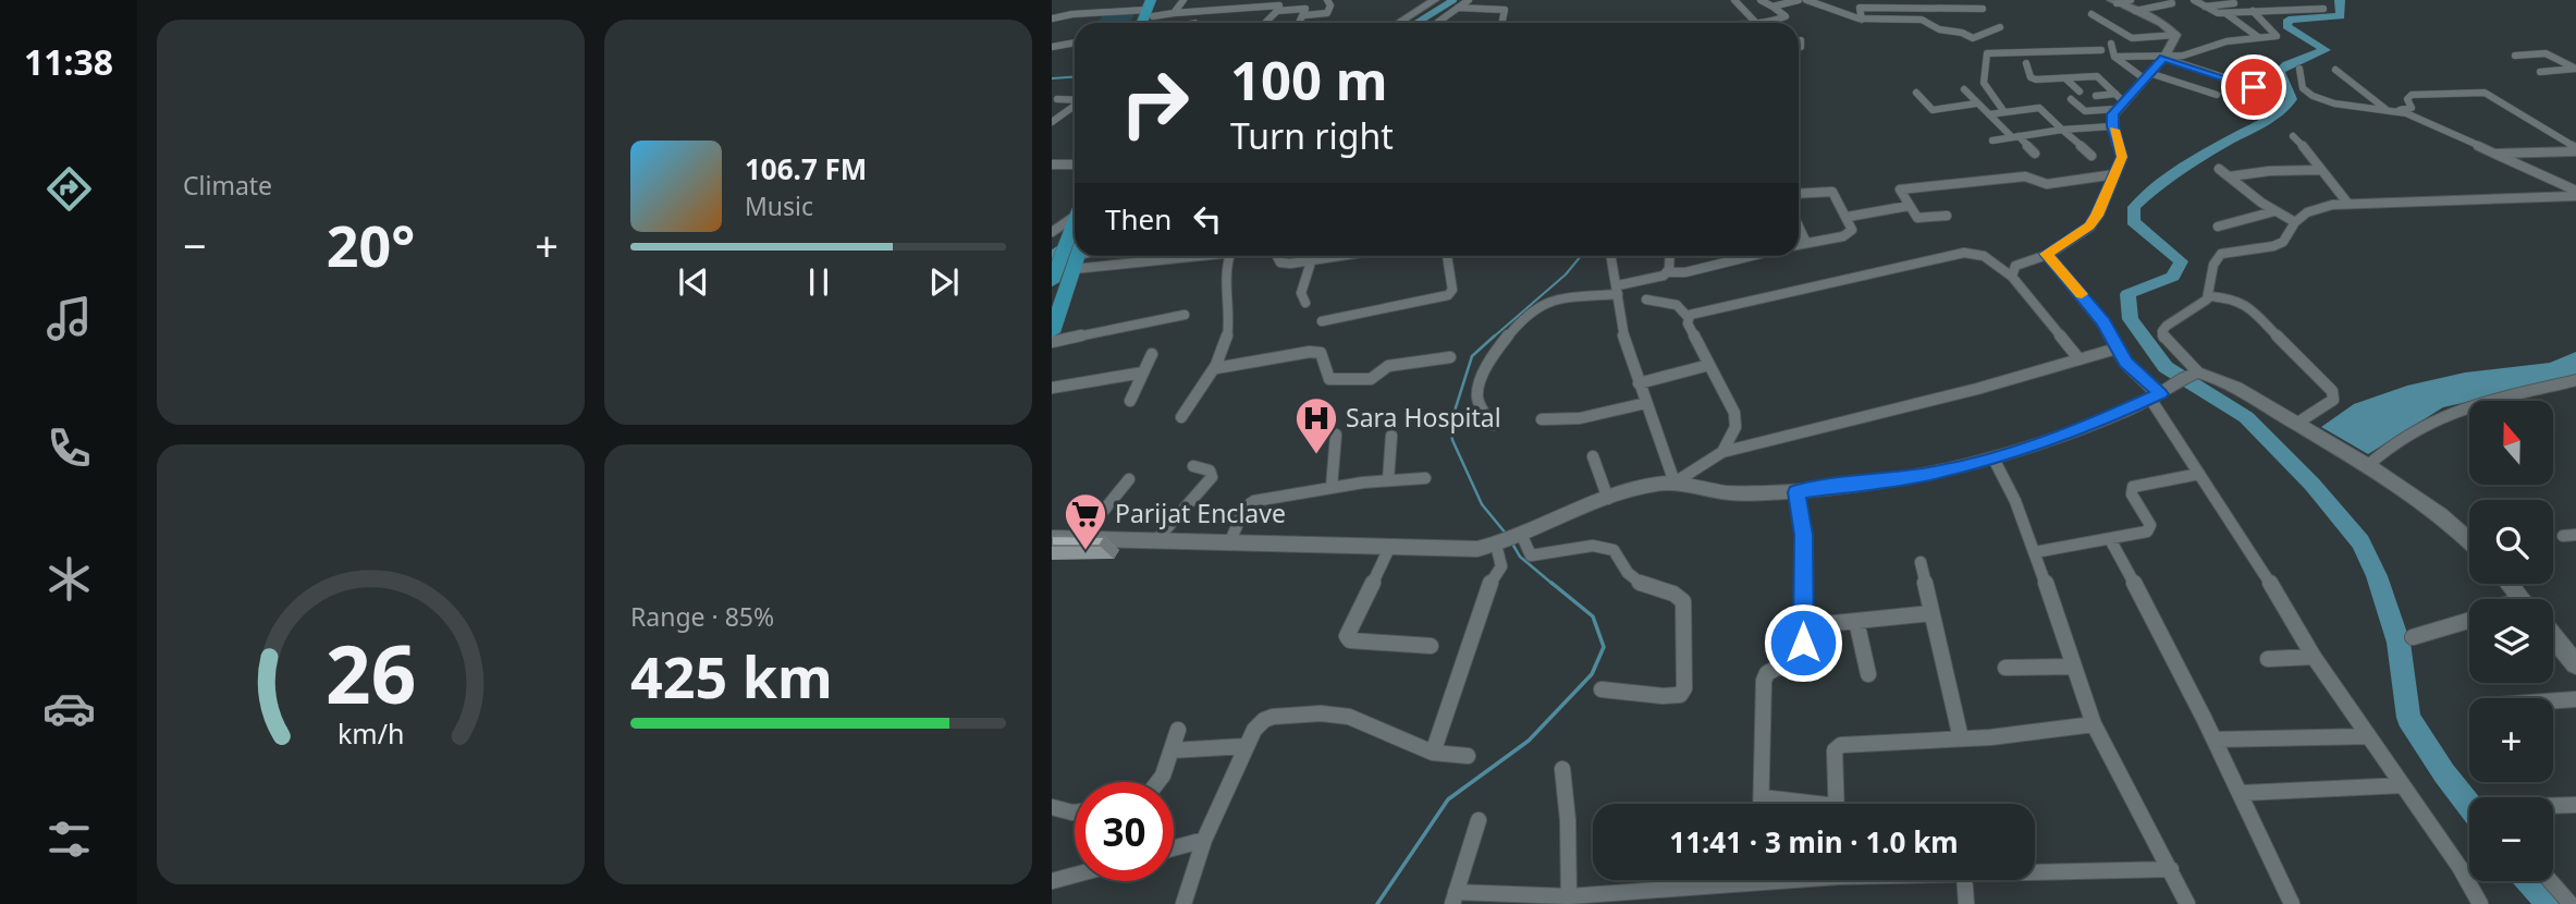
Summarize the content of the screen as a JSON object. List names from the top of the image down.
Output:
{
  "places": {
    "hospital": ["Sara Hospital"],
    "supermarket": ["Parijat Enclave"]
  },
  "north": "top",
  "page": {
    "tabs": "11:38",
    "tile": [
      "Climate",
      ["Range · 85%", "425 km"]
    ],
    "turn": ["100 m", "Turn right"],
    "song": ["106.7 FM", "Music"],
    "then": "Then",
    "heat": ["−", "20°", "+"],
    "map_buttons": ["+", "−"],
    "limit": "30",
    "trip": "11:41 · 3 min · 1.0 km",
    "gauge": ["26", "km/h"]
  }
}
